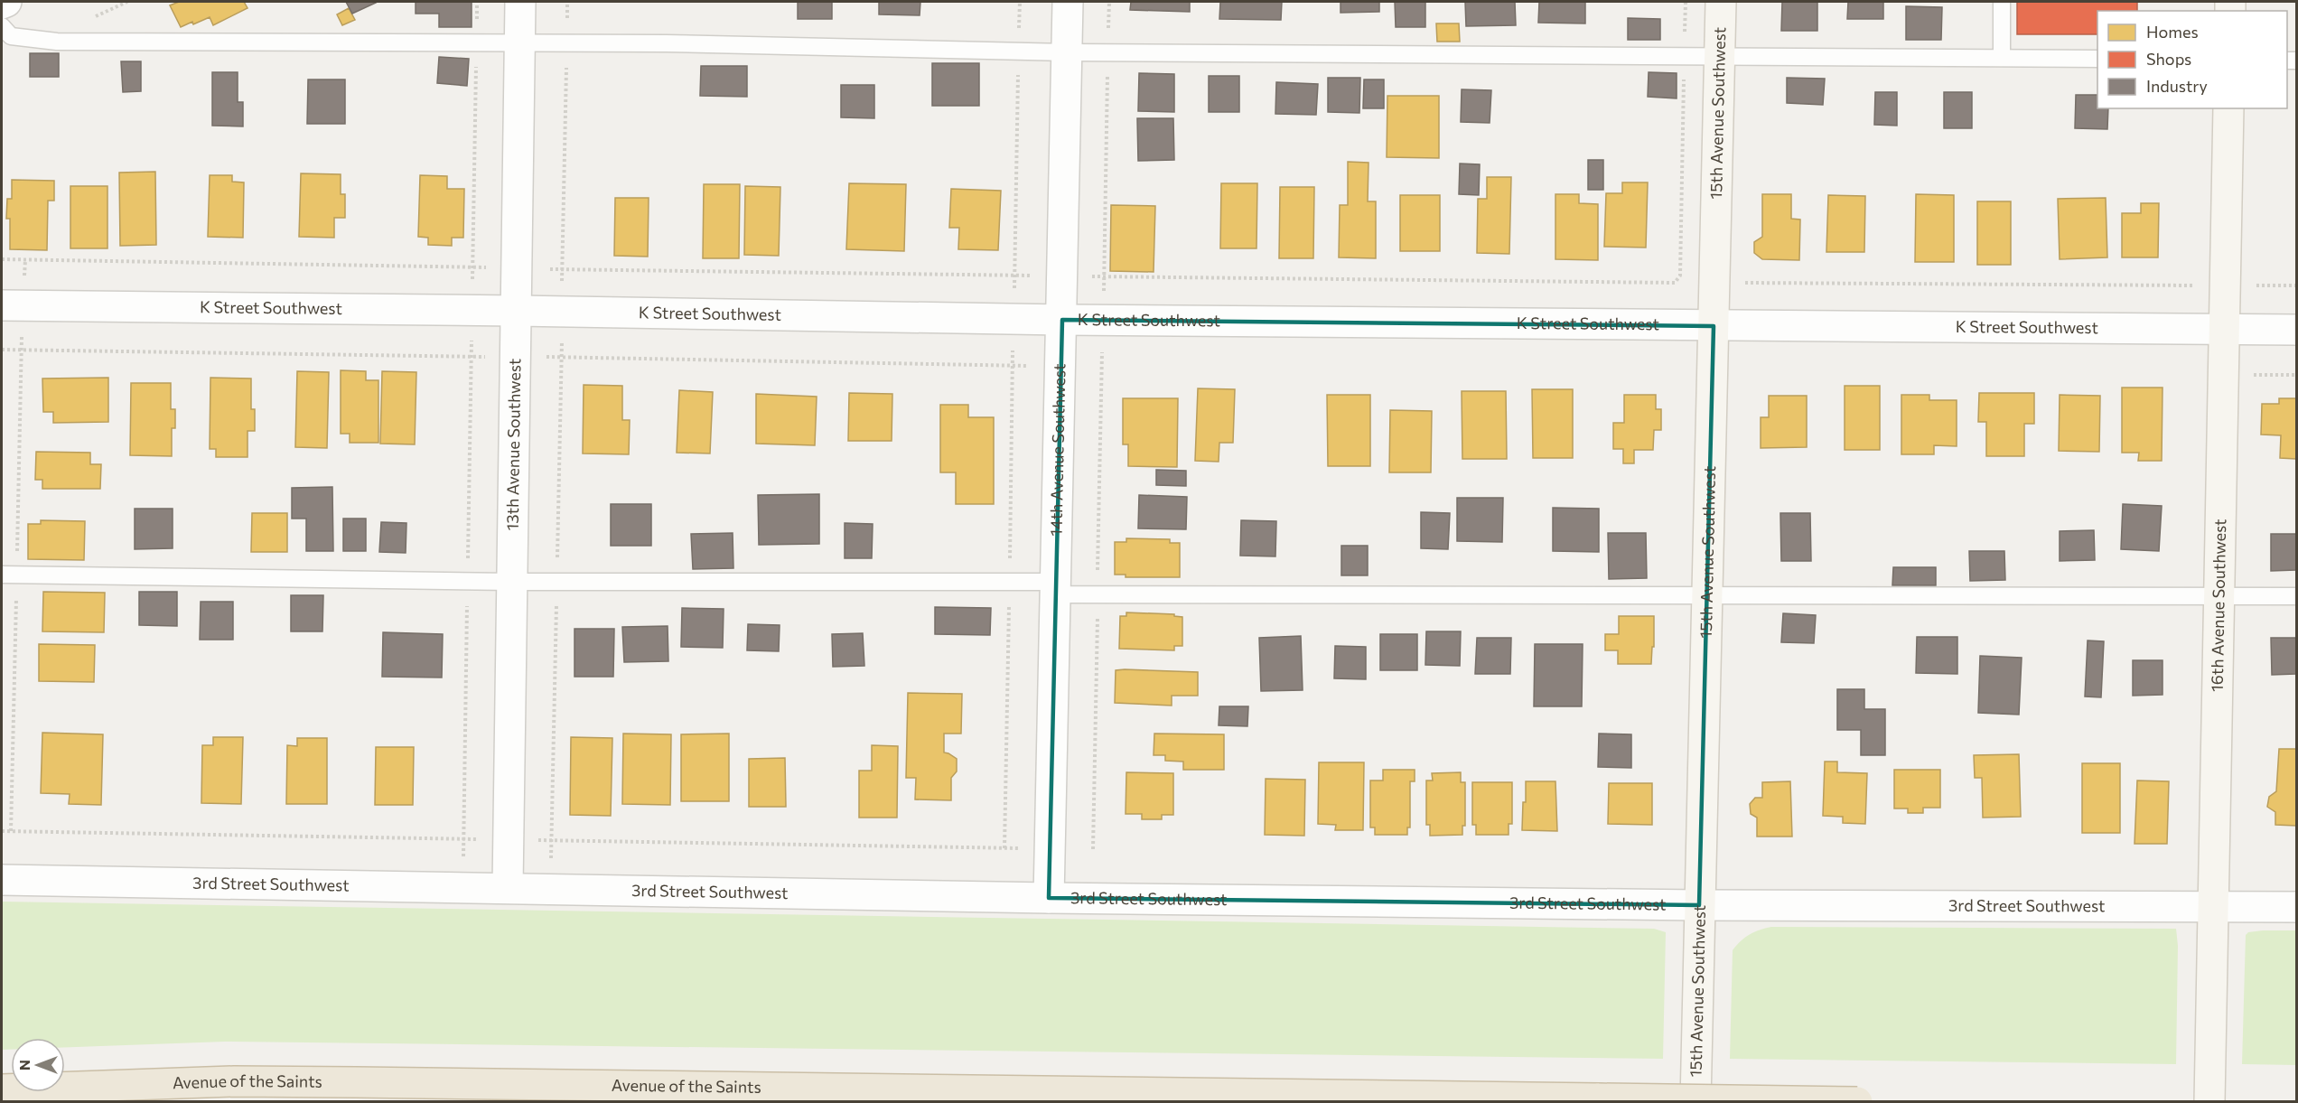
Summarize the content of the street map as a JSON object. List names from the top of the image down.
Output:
{
  "streets": {
    "highway": ["Avenue of the Saints"],
    "main road": ["15th Avenue Southwest", "16th Avenue Southwest"],
    "street": [
      "K Street Southwest",
      "13th Avenue Southwest",
      "14th Avenue Southwest",
      "3rd Street Southwest"
    ]
  },
  "crossings": [
    ["15th Avenue Southwest", "K Street Southwest"],
    ["15th Avenue Southwest", "3rd Street Southwest"],
    ["K Street Southwest", "13th Avenue Southwest"],
    ["K Street Southwest", "14th Avenue Southwest"],
    ["K Street Southwest", "16th Avenue Southwest"],
    ["13th Avenue Southwest", "3rd Street Southwest"],
    ["14th Avenue Southwest", "3rd Street Southwest"],
    ["16th Avenue Southwest", "3rd Street Southwest"]
  ],
  "legend": ["Homes", "Shops", "Industry"],
  "north": "left"
}
